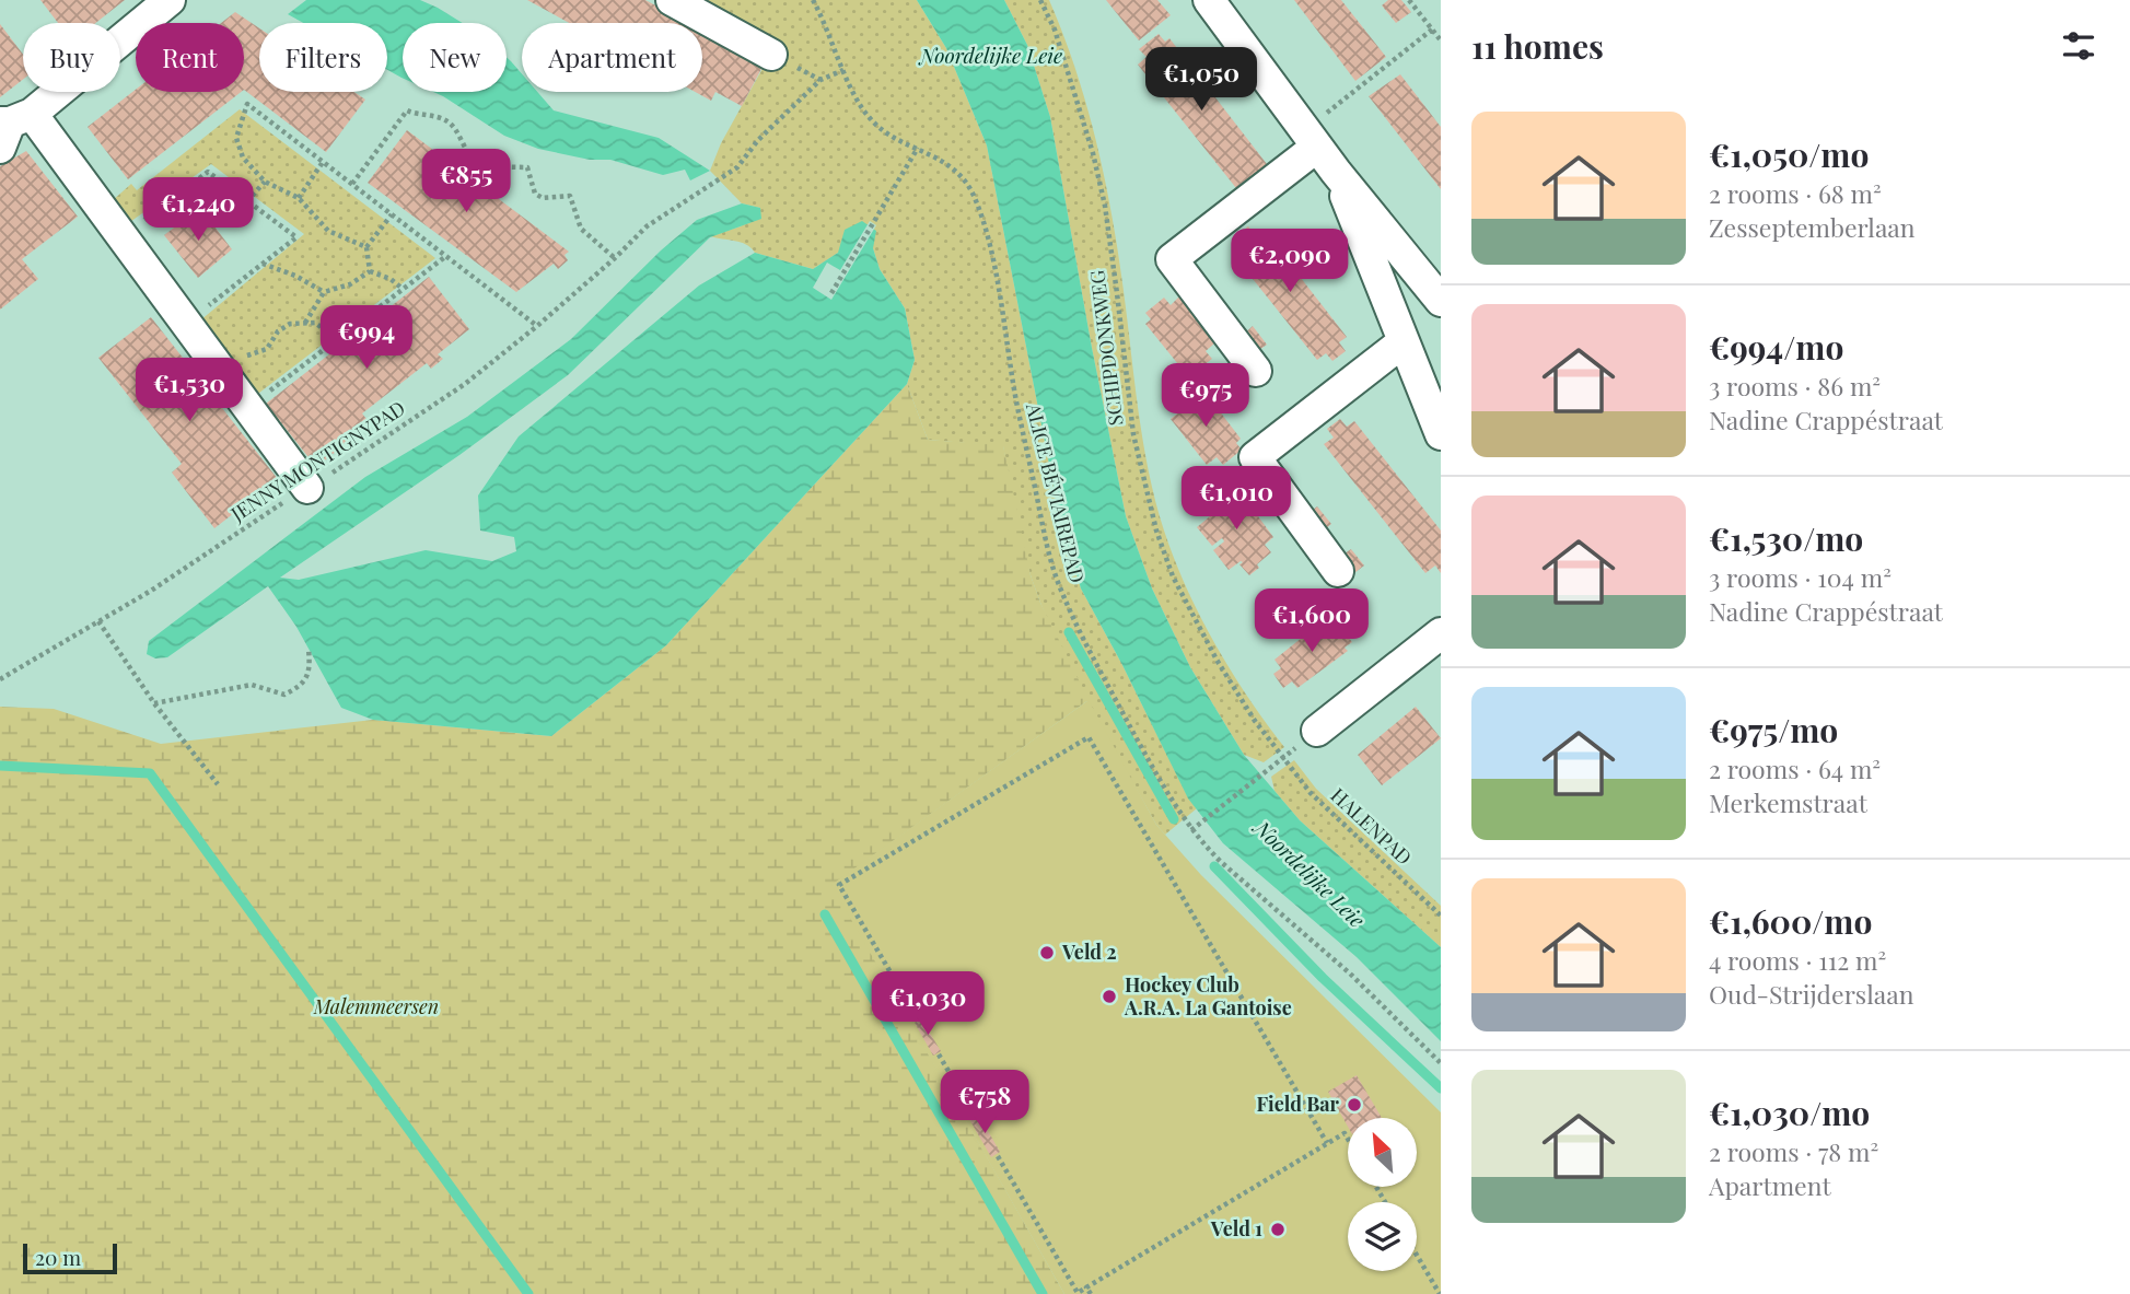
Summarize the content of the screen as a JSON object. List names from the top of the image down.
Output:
{
  "streets": {
    "path": [
      "SCHIPDONKWEG",
      "JENNY MONTIGNYPAD",
      "ALICE BÉVIAIREPAD",
      "HALENPAD"
    ]
  },
  "crossings": [
    ["SCHIPDONKWEG", "HALENPAD"],
    ["JENNY MONTIGNYPAD", "ALICE BÉVIAIREPAD"]
  ],
  "water": ["Noordelijke Leie"],
  "parks": ["Malemmeersen"],
  "places": [
    "Veld 2",
    "Hockey Club A.R.A. La Gantoise",
    "Field Bar",
    "Veld 1"
  ],
  "scale_bar": "20 m",
  "north": "top left",
  "page": {
    "heading": "11 homes",
    "chip": [
      "Buy",
      "Rent",
      "Filters",
      "New",
      "Apartment"
    ],
    "price": [
      "€1,050",
      "€855",
      "€1,240",
      "€2,090",
      "€994",
      "€1,530",
      "€975",
      "€1,010",
      "€1,600",
      "€1,030",
      "€758"
    ],
    "list": [
      {
        "name": "€1,050/mo",
        "note": "2 rooms · 68 m² · Zesseptemberlaan"
      },
      {
        "name": "€994/mo",
        "note": "3 rooms · 86 m² · Nadine Crappéstraat"
      },
      {
        "name": "€1,530/mo",
        "note": "3 rooms · 104 m² · Nadine Crappéstraat"
      },
      {
        "name": "€975/mo",
        "note": "2 rooms · 64 m² · Merkemstraat"
      },
      {
        "name": "€1,600/mo",
        "note": "4 rooms · 112 m² · Oud-Strijderslaan"
      },
      {
        "name": "€1,030/mo",
        "note": "2 rooms · 78 m² · Apartment"
      }
    ],
    "scale": "20 m"
  }
}
